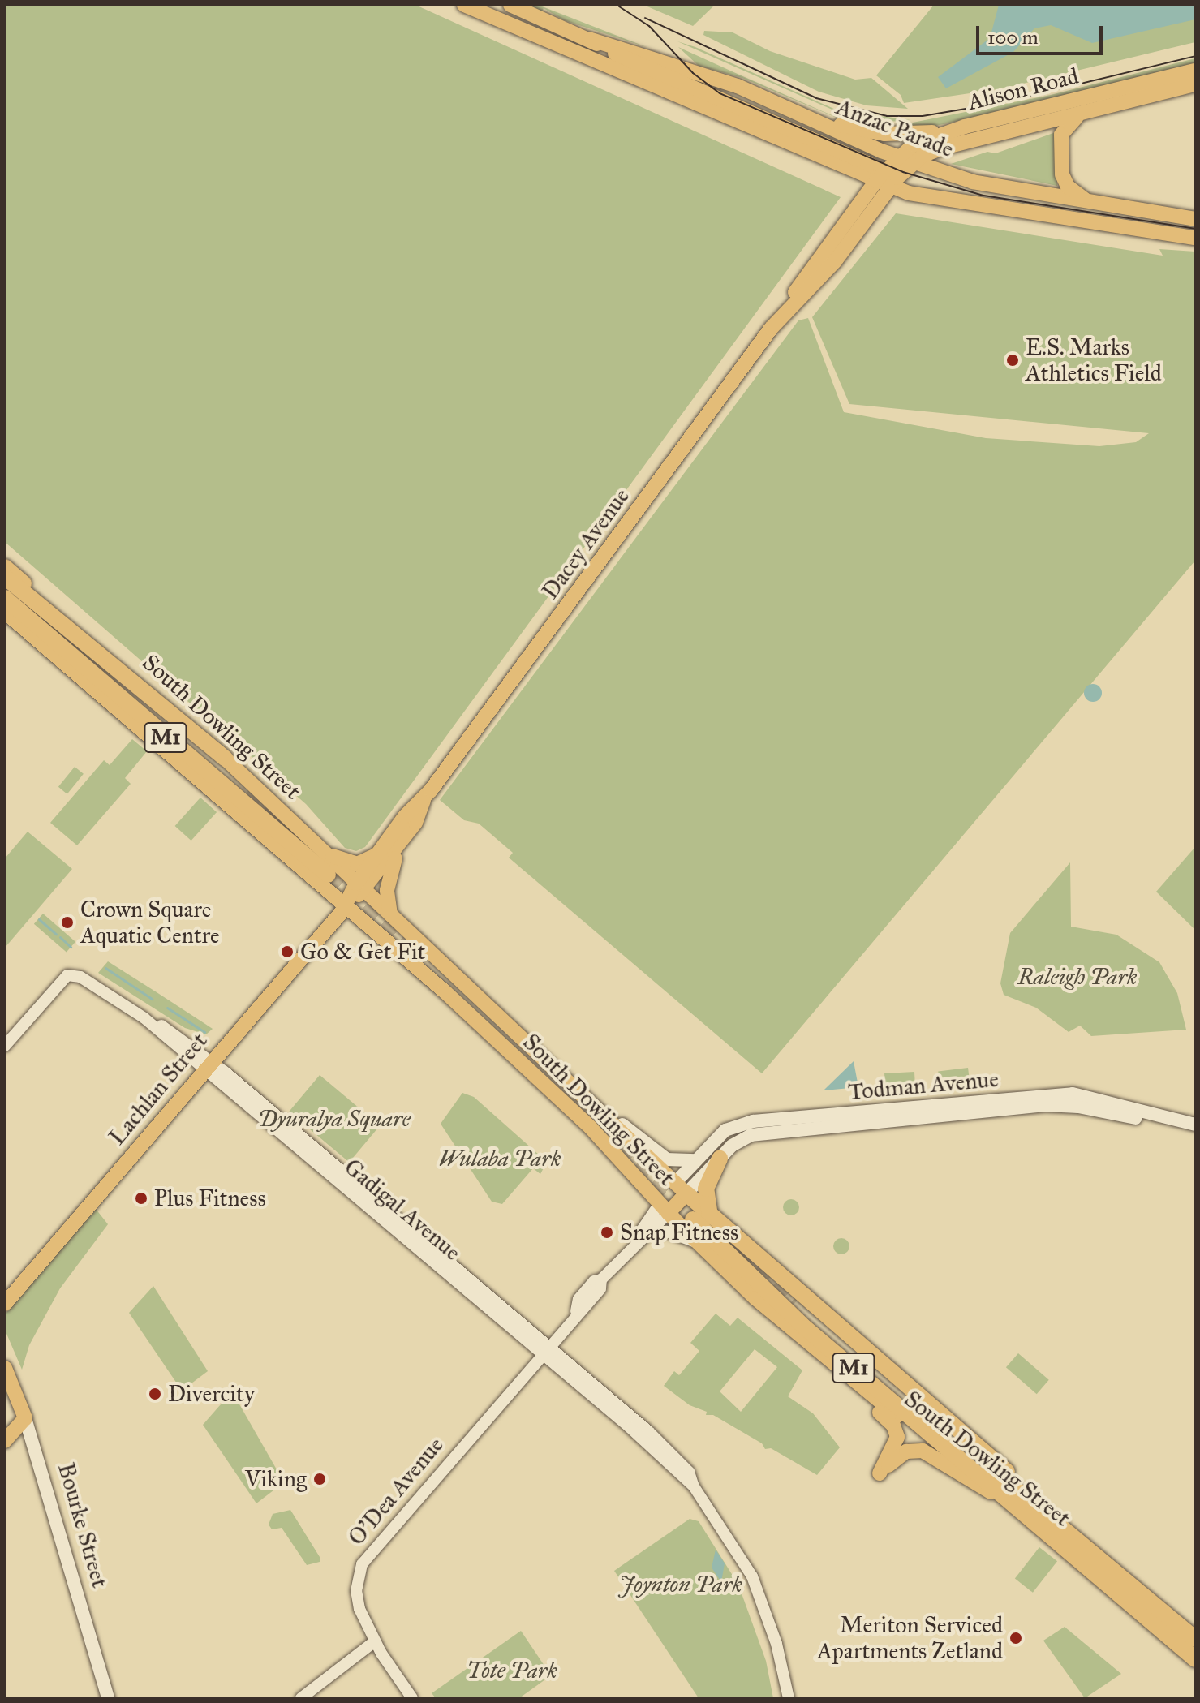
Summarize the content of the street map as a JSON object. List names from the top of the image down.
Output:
{
  "streets": {
    "highway": ["South Dowling Street", "M1"],
    "main road": [
      "Alison Road",
      "Anzac Parade",
      "Dacey Avenue",
      "Todman Avenue",
      "Lachlan Street",
      "Bourke Street"
    ],
    "street": ["Gadigal Avenue", "O'Dea Avenue"]
  },
  "crossings": [
    ["Alison Road", "Anzac Parade"],
    ["Alison Road", "Dacey Avenue"],
    ["Anzac Parade", "Dacey Avenue"],
    ["Dacey Avenue", "South Dowling Street"],
    ["Dacey Avenue", "Lachlan Street"],
    ["South Dowling Street", "M1"],
    ["South Dowling Street", "Todman Avenue"],
    ["South Dowling Street", "Lachlan Street"],
    ["South Dowling Street", "O'Dea Avenue"],
    ["Lachlan Street", "Gadigal Avenue"],
    ["Gadigal Avenue", "O'Dea Avenue"]
  ],
  "parks": [
    "Raleigh Park",
    "Dyuralya Square",
    "Wulaba Park",
    "Joynton Park",
    "Tote Park"
  ],
  "places": [
    "E.S. Marks Athletics Field",
    "Crown Square Aquatic Centre",
    "Go & Get Fit",
    "Plus Fitness",
    "Snap Fitness",
    "Divercity",
    "Viking",
    "Meriton Serviced Apartments Zetland"
  ],
  "scale_bar": "100 m"
}
